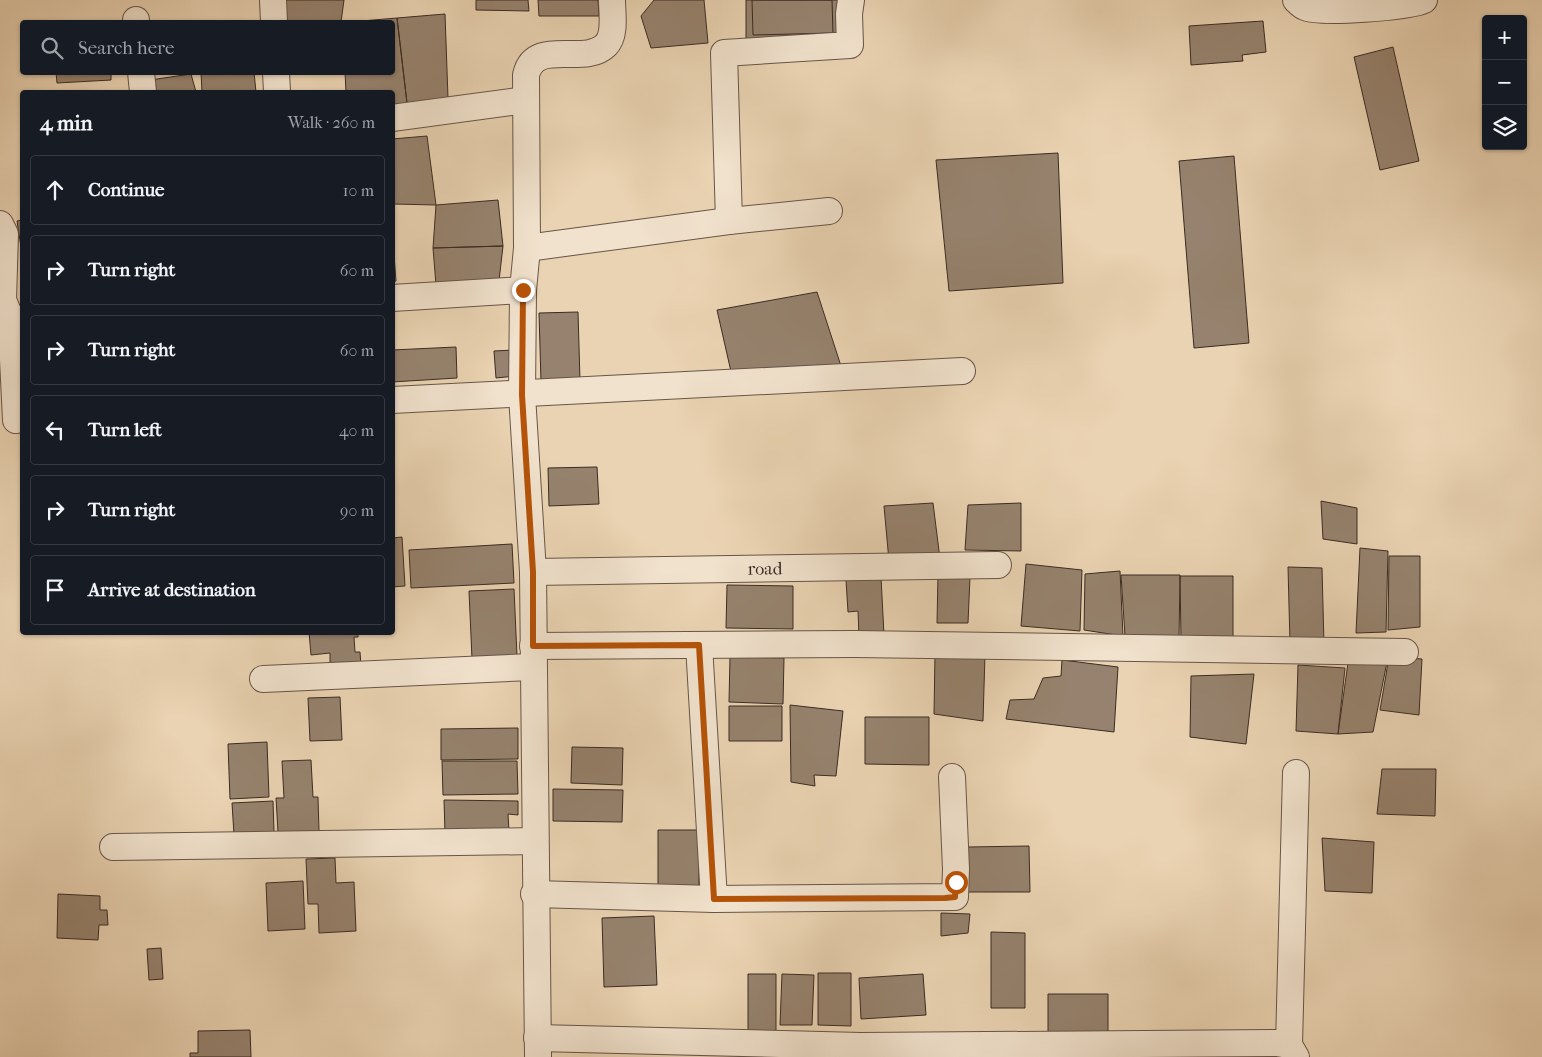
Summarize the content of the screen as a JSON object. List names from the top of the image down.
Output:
{
  "streets": {
    "street": ["road"]
  },
  "page": {
    "map_buttons": ["+", "−"],
    "search": "Search here",
    "heading": ["4 min", "Walk · 260 m"],
    "list": [
      ["Continue", "10 m"],
      ["Turn right", "60 m"],
      ["Turn right", "60 m"],
      ["Turn left", "40 m"],
      ["Turn right", "90 m"],
      "Arrive at destination"
    ]
  }
}
